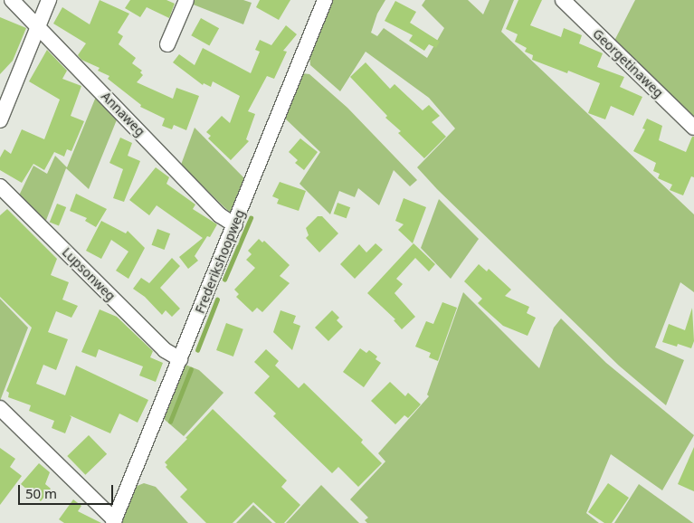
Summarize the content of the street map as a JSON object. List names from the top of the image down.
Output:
{
  "streets": {
    "street": [
      "Georgetinaweg",
      "Annaweg",
      "Frederikshoopweg",
      "Lupsonweg"
    ]
  },
  "crossings": [
    ["Annaweg", "Frederikshoopweg"],
    ["Frederikshoopweg", "Lupsonweg"]
  ],
  "scale_bar": "50 m"
}
